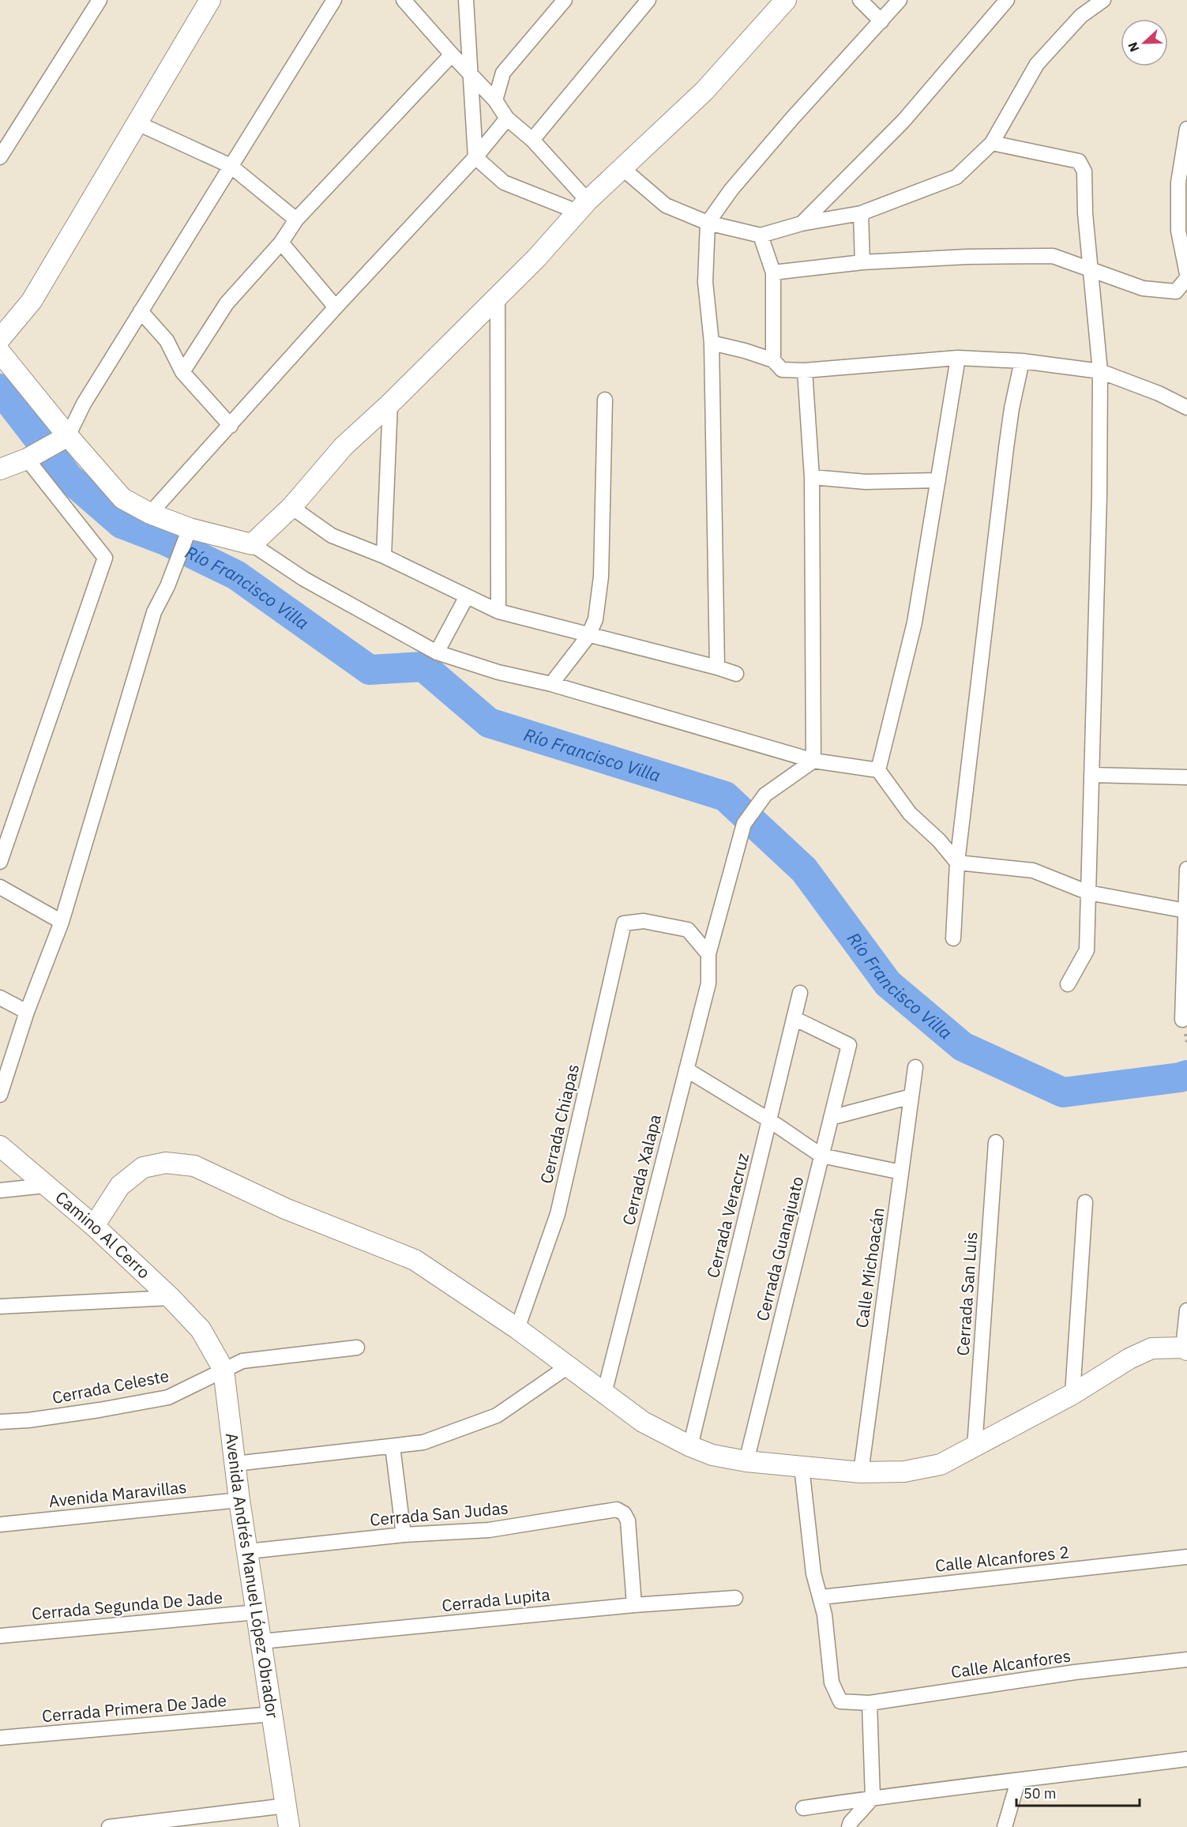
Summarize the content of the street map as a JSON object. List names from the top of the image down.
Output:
{
  "streets": {
    "main road": ["Camino Al Cerro", "Avenida Andrés Manuel López Obrador"],
    "street": [
      "Cerrada Chiapas",
      "Cerrada Xalapa",
      "Cerrada Veracruz",
      "Cerrada Guanajuato",
      "Calle Michoacán",
      "Cerrada San Luis",
      "Cerrada Celeste",
      "Avenida Maravillas",
      "Cerrada San Judas",
      "Calle Alcanfores 2",
      "Cerrada Lupita",
      "Cerrada Segunda De Jade",
      "Calle Alcanfores",
      "Cerrada Primera De Jade"
    ]
  },
  "crossings": [
    ["Cerrada Chiapas", "Cerrada Xalapa"],
    ["Cerrada Veracruz", "Cerrada Guanajuato"],
    ["Camino Al Cerro", "Avenida Andrés Manuel López Obrador"],
    ["Cerrada Celeste", "Avenida Andrés Manuel López Obrador"],
    ["Avenida Maravillas", "Avenida Andrés Manuel López Obrador"],
    ["Cerrada San Judas", "Avenida Andrés Manuel López Obrador"],
    ["Cerrada San Judas", "Cerrada Lupita"],
    ["Calle Alcanfores 2", "Calle Alcanfores"],
    ["Avenida Andrés Manuel López Obrador", "Cerrada Lupita"],
    ["Avenida Andrés Manuel López Obrador", "Cerrada Segunda De Jade"],
    ["Avenida Andrés Manuel López Obrador", "Cerrada Primera De Jade"]
  ],
  "water": ["Río Francisco Villa"],
  "scale_bar": "50 m",
  "north": "left"
}
